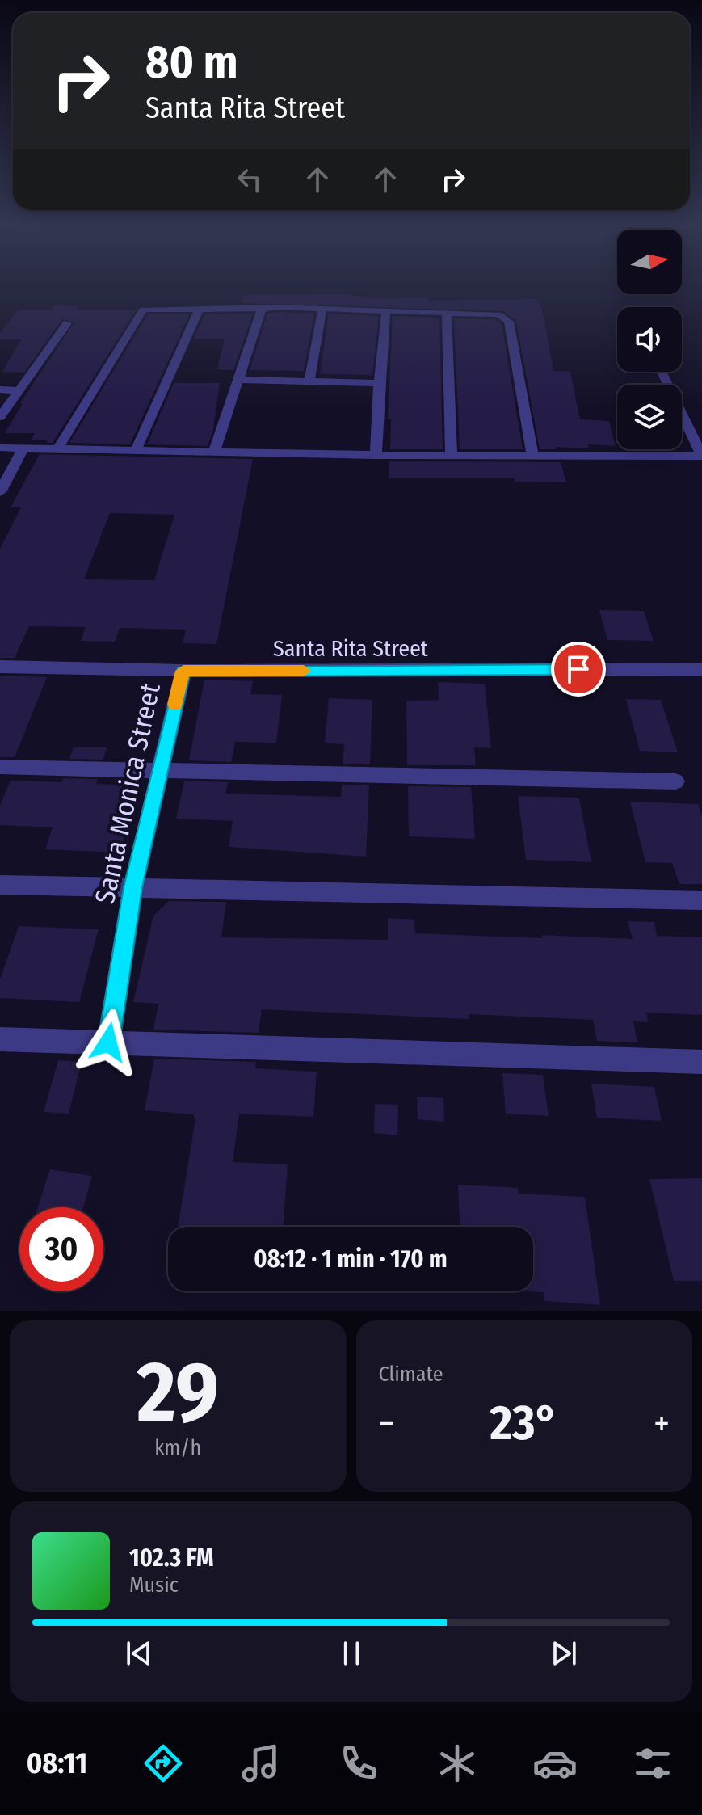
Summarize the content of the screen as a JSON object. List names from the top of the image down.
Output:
{
  "streets": {
    "street": ["Santa Rita Street", "Santa Monica Street"]
  },
  "crossings": [
    ["Santa Rita Street", "Santa Monica Street"]
  ],
  "north": "right",
  "page": {
    "turn": ["80 m", "Santa Rita Street"],
    "limit": "30",
    "trip": "08:12 · 1 min · 170 m",
    "tile": [
      ["29", "km/h"],
      "Climate"
    ],
    "heat": ["−", "23°", "+"],
    "song": ["102.3 FM", "Music"],
    "tabs": "08:11"
  }
}
